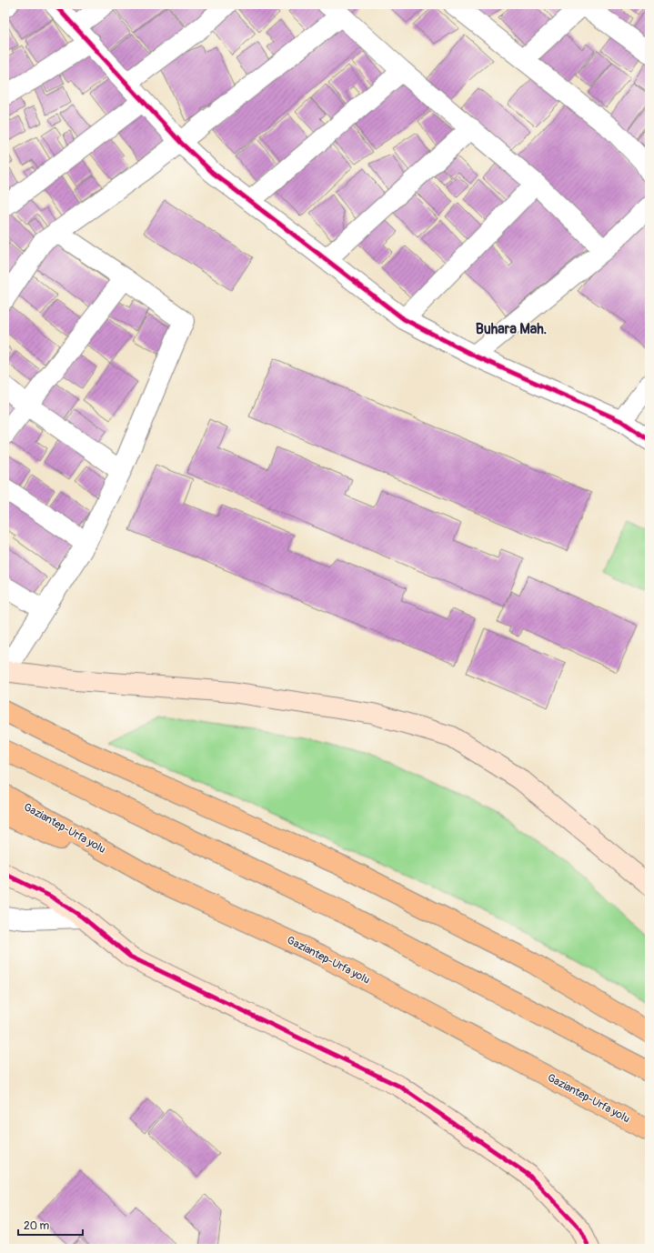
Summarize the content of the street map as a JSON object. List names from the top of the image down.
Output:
{
  "streets": {
    "highway": ["Gaziantep-Urfa yolu"]
  },
  "districts": ["Buhara Mah."],
  "scale_bar": "20 m"
}
